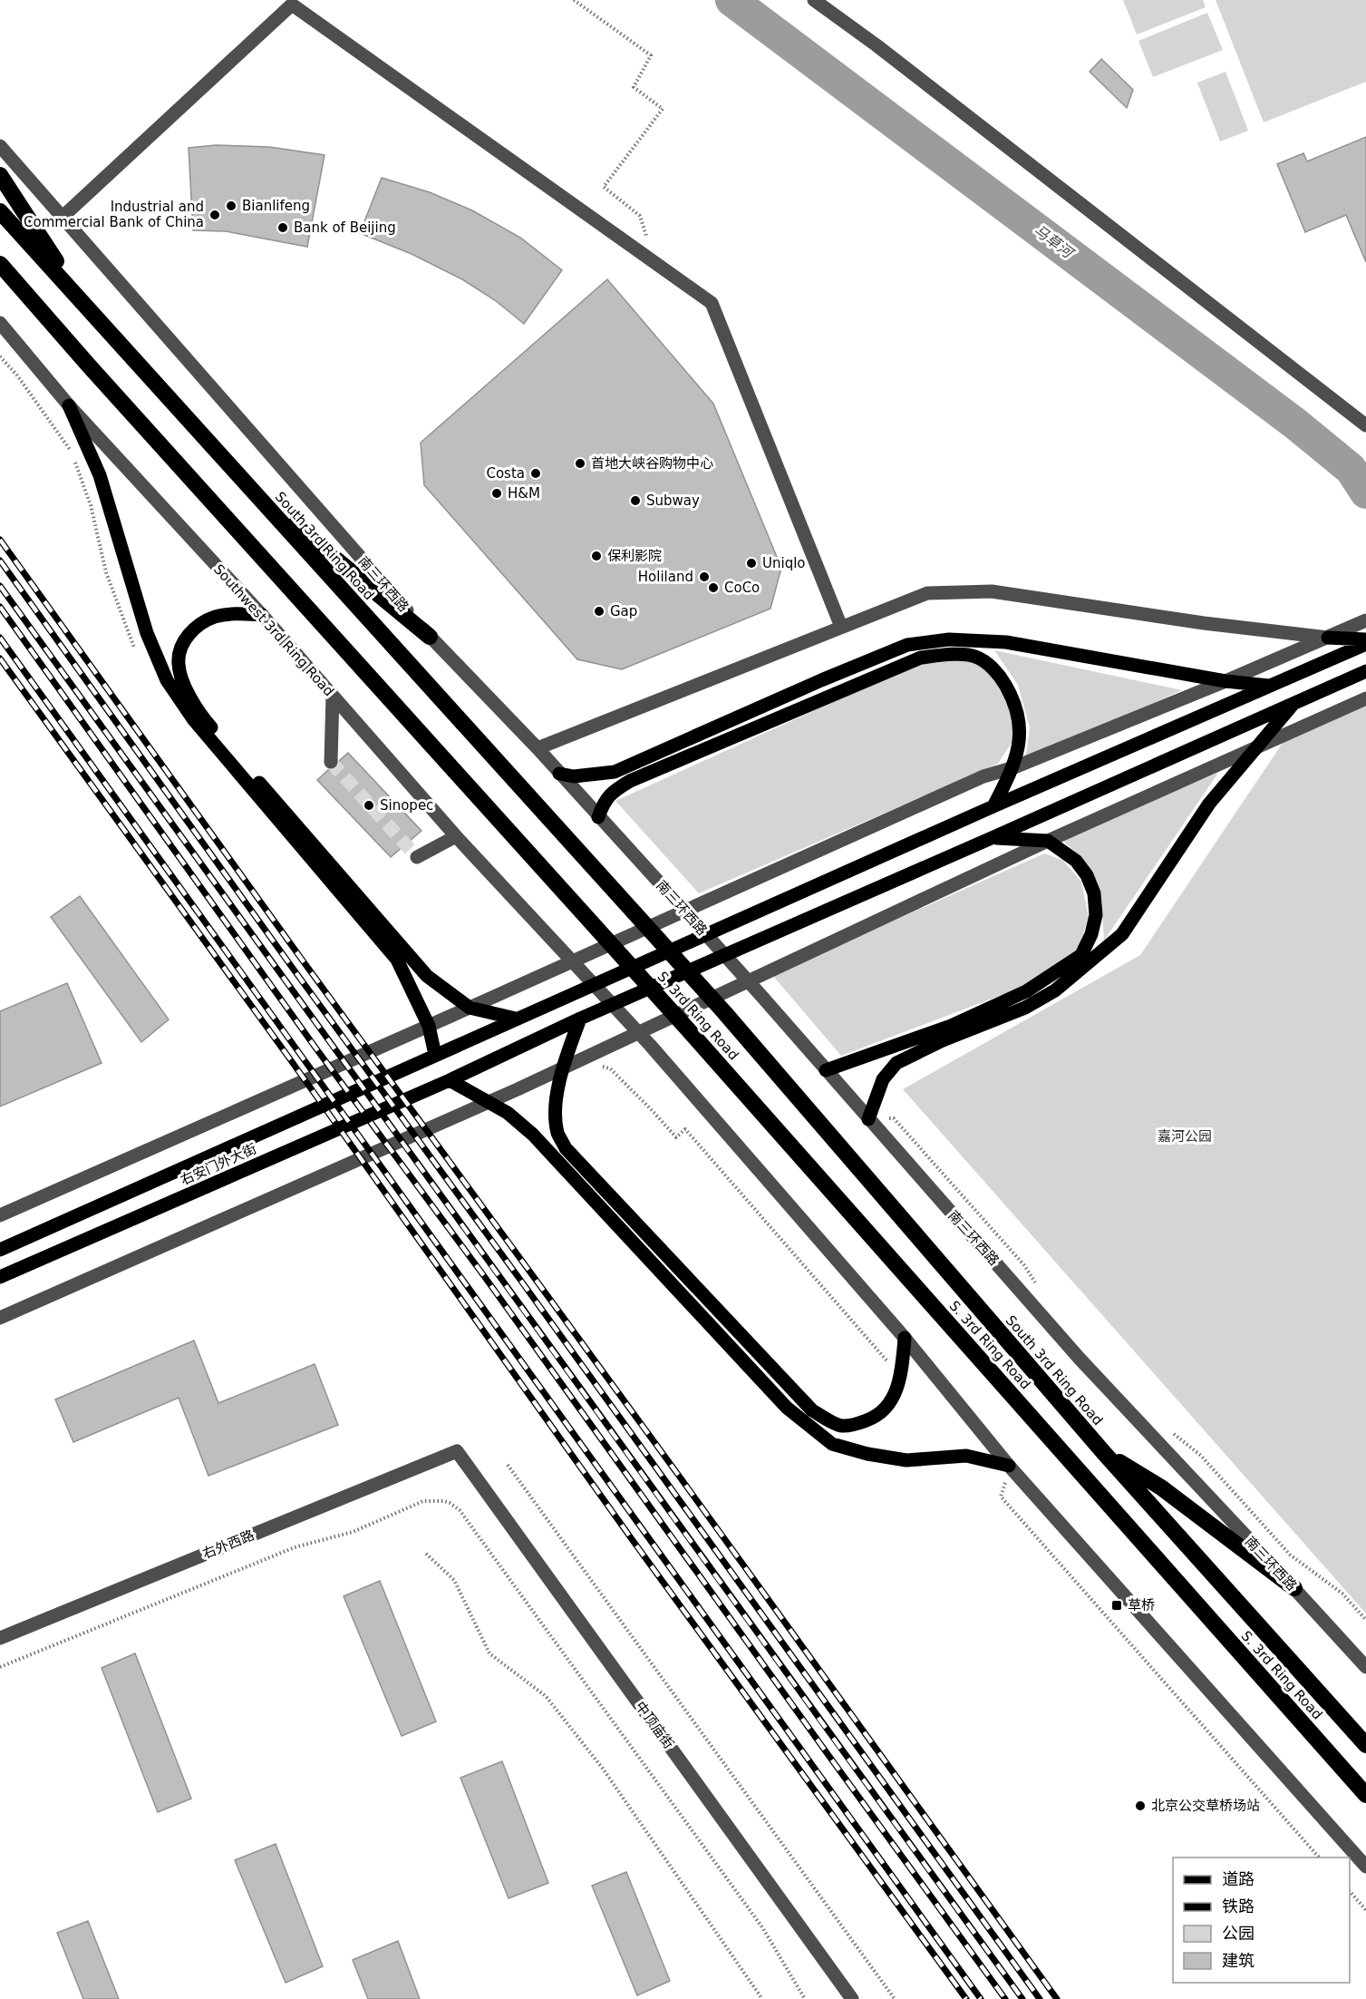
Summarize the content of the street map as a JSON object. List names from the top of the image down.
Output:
{
  "streets": {
    "highway": ["South 3rd Ring Road", "S. 3rd Ring Road"],
    "main road": ["右安门外大街"],
    "street": [
      "南三环西路",
      "Southwest 3rd Ring Road",
      "右外西路",
      "中顶庙街"
    ]
  },
  "crossings": [
    ["South 3rd Ring Road", "S. 3rd Ring Road"],
    ["右外西路", "中顶庙街"]
  ],
  "water": ["马草河"],
  "parks": ["嘉河公园"],
  "places": {
    "other": [
      "Bianlifeng",
      "Industrial and Commercial Bank of China",
      "Bank of Beijing",
      "首地大峡谷购物中心",
      "Costa",
      "H&M",
      "Subway",
      "保利影院",
      "Uniqlo",
      "Holiland",
      "CoCo",
      "Gap",
      "Sinopec",
      "北京公交草桥场站"
    ],
    "transit": ["草桥"]
  },
  "legend": [
    "道路",
    "铁路",
    "公园",
    "建筑"
  ]
}
